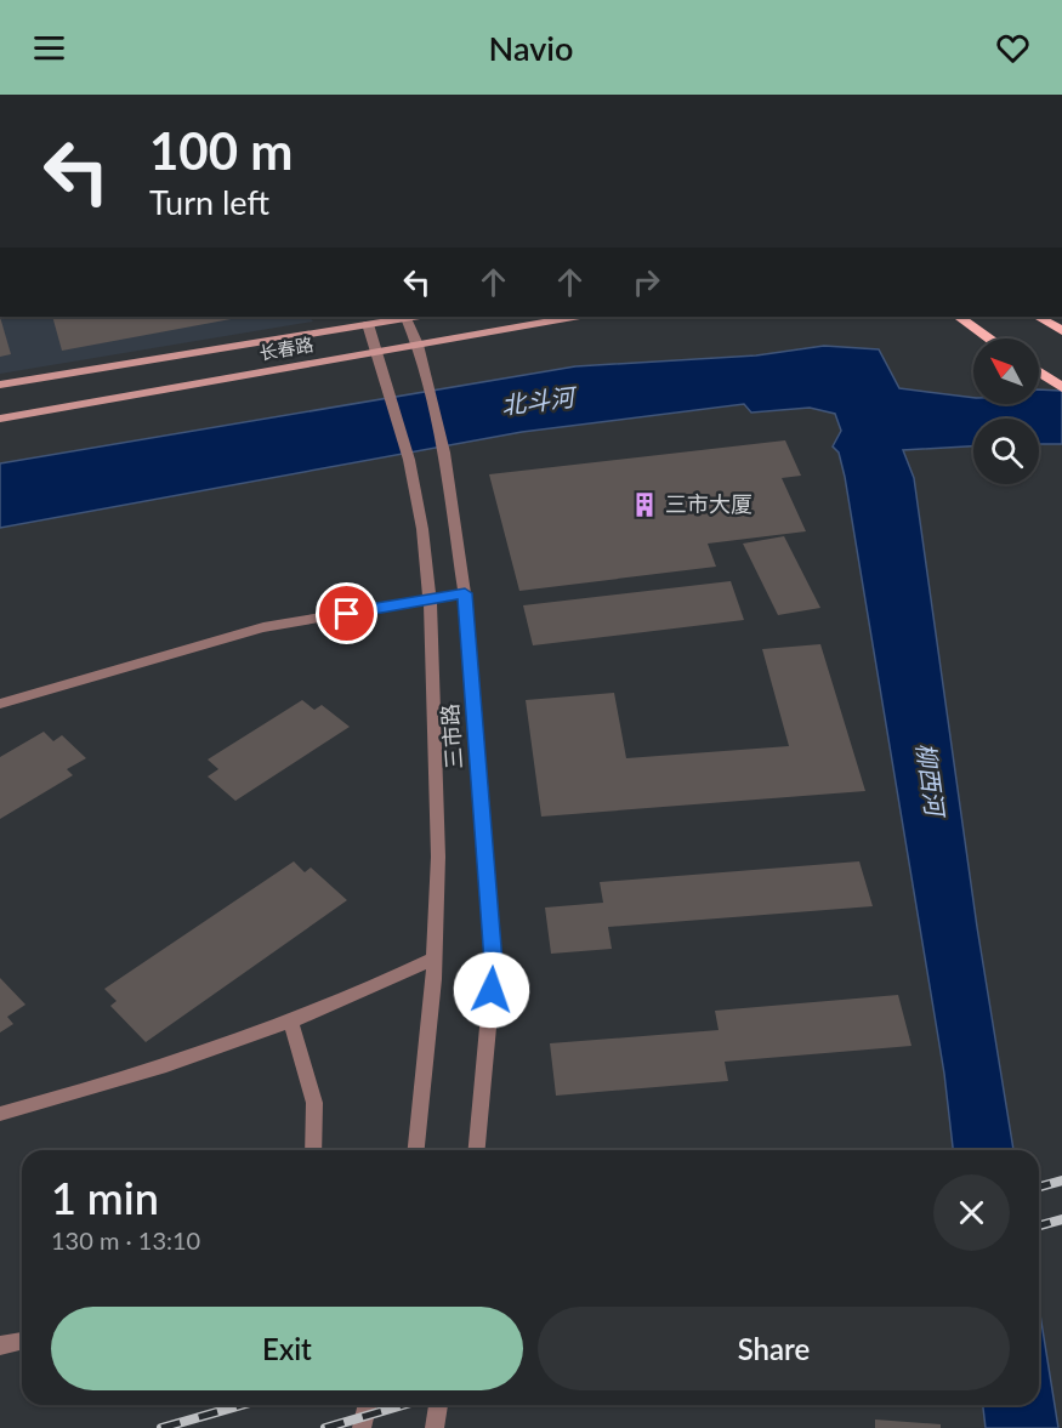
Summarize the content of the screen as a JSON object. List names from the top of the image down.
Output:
{
  "streets": {
    "main road": ["长春路"],
    "street": ["三市路"]
  },
  "crossings": [
    ["长春路", "三市路"]
  ],
  "water": ["北斗河", "柳西河"],
  "places": {
    "building": ["三市大厦"]
  },
  "north": "top left",
  "page": {
    "header": "Navio",
    "turn": ["100 m", "Turn left"],
    "heading": ["1 min", "130 m · 13:10"],
    "buttons": ["Exit", "Share"]
  }
}
